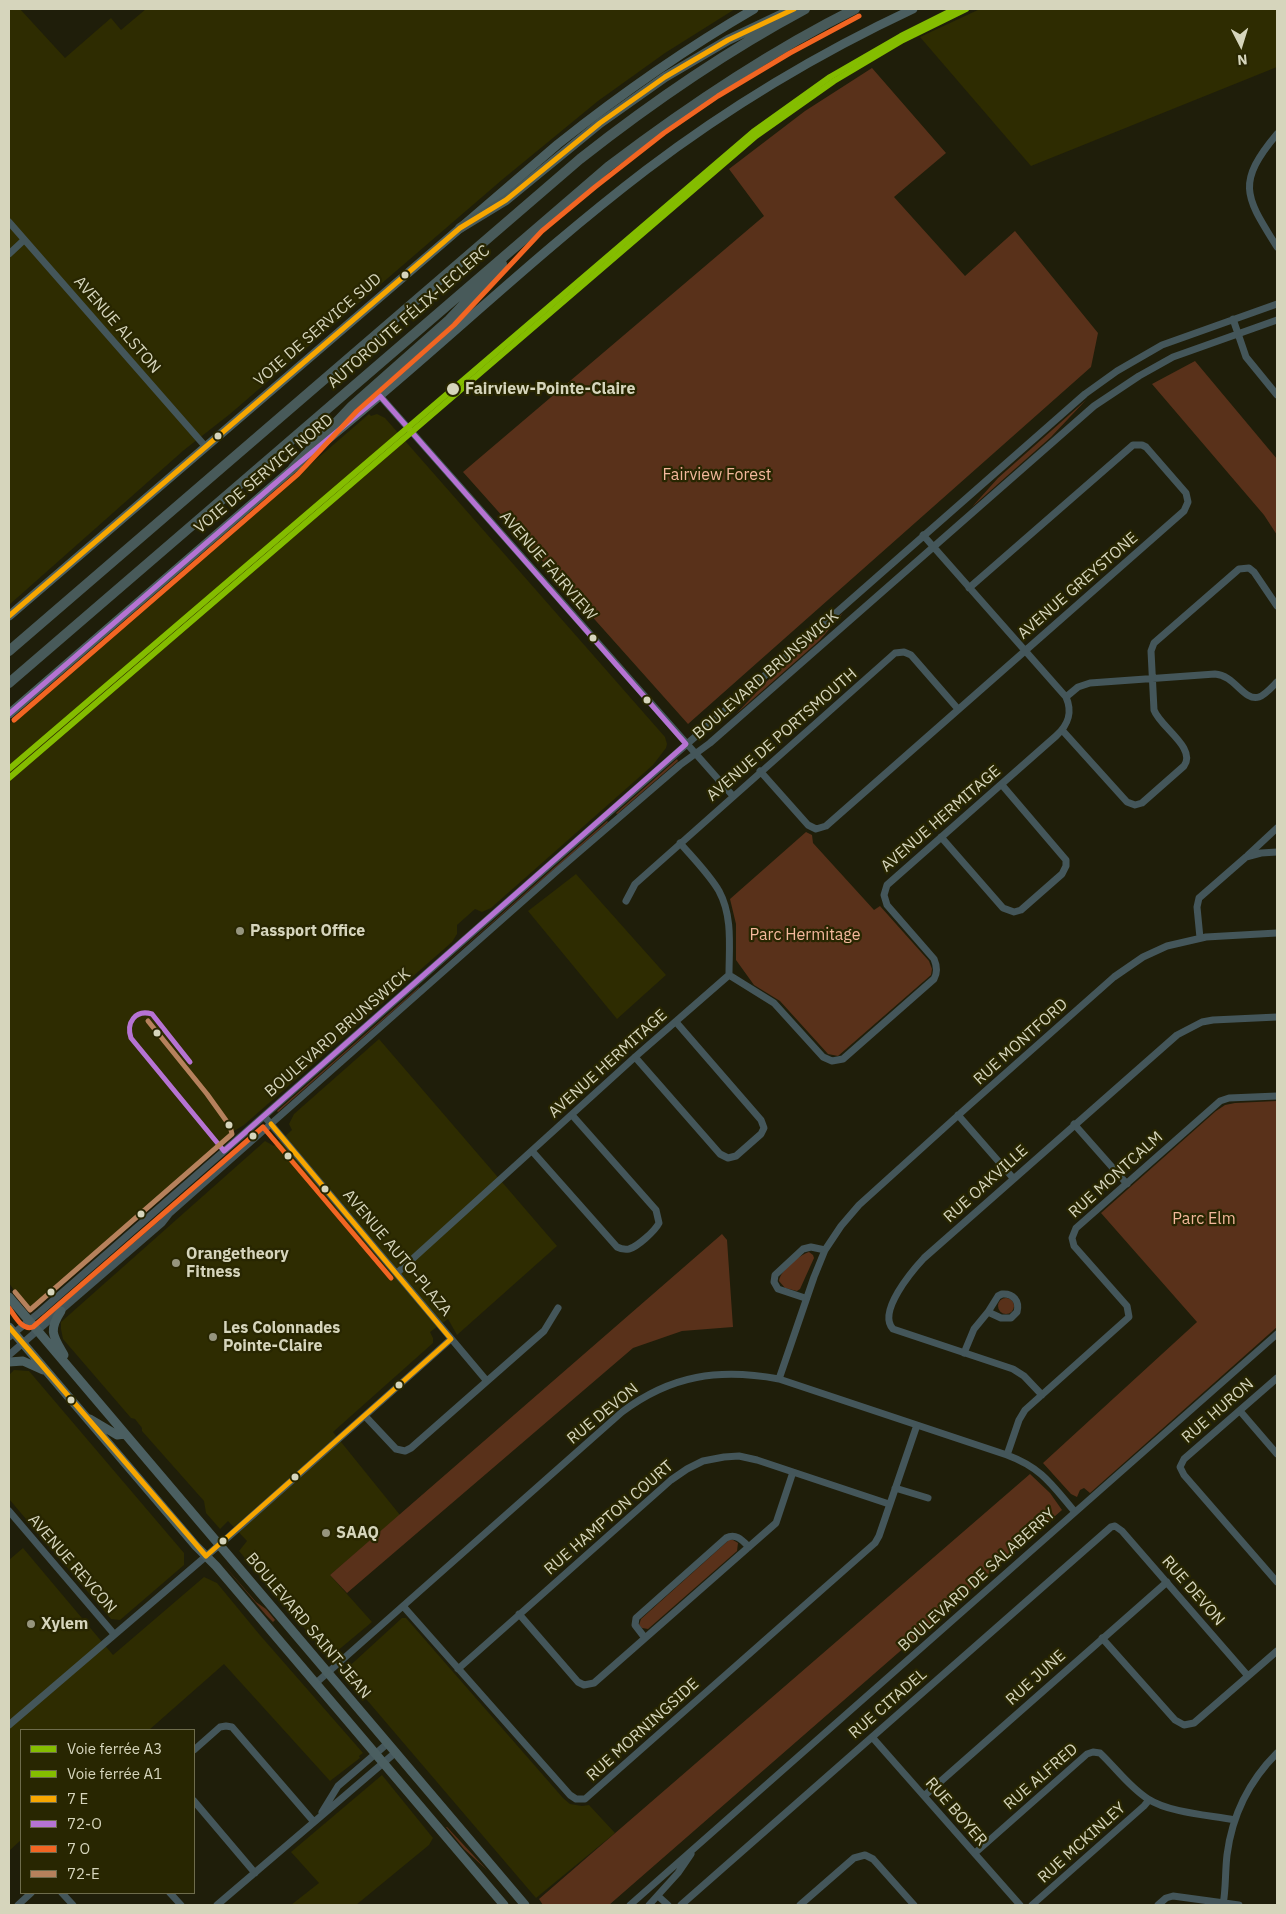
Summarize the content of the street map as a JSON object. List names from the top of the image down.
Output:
{
  "streets": {
    "highway": ["AUTOROUTE FÉLIX-LECLERC"],
    "main road": ["VOIE DE SERVICE SUD", "VOIE DE SERVICE NORD", "BOULEVARD SAINT-JEAN"],
    "street": [
      "AVENUE ALSTON",
      "AVENUE FAIRVIEW",
      "AVENUE GREYSTONE",
      "BOULEVARD BRUNSWICK",
      "AVENUE DE PORTSMOUTH",
      "AVENUE HERMITAGE",
      "RUE MONTFORD",
      "RUE MONTCALM",
      "RUE OAKVILLE",
      "AVENUE AUTO-PLAZA",
      "RUE HURON",
      "RUE DEVON",
      "RUE HAMPTON COURT",
      "AVENUE REVCON",
      "BOULEVARD DE SALABERRY",
      "RUE JUNE",
      "RUE CITADEL",
      "RUE MORNINGSIDE",
      "RUE ALFRED",
      "RUE BOYER",
      "RUE MCKINLEY"
    ]
  },
  "crossings": [
    ["AVENUE ALSTON", "VOIE DE SERVICE SUD"],
    ["VOIE DE SERVICE NORD", "AVENUE FAIRVIEW"],
    ["AVENUE FAIRVIEW", "BOULEVARD BRUNSWICK"],
    ["AVENUE FAIRVIEW", "AVENUE DE PORTSMOUTH"],
    ["AVENUE GREYSTONE", "AVENUE DE PORTSMOUTH"],
    ["BOULEVARD BRUNSWICK", "AVENUE AUTO-PLAZA"],
    ["BOULEVARD BRUNSWICK", "BOULEVARD SAINT-JEAN"],
    ["AVENUE HERMITAGE", "AVENUE AUTO-PLAZA"],
    ["RUE MONTFORD", "RUE DEVON"],
    ["RUE MONTCALM", "RUE OAKVILLE"],
    ["RUE MONTCALM", "RUE DEVON"],
    ["RUE DEVON", "BOULEVARD DE SALABERRY"],
    ["RUE DEVON", "BOULEVARD SAINT-JEAN"],
    ["RUE DEVON", "RUE JUNE"],
    ["RUE DEVON", "RUE CITADEL"],
    ["RUE DEVON", "RUE MORNINGSIDE"],
    ["RUE HAMPTON COURT", "RUE MORNINGSIDE"],
    ["RUE JUNE", "RUE BOYER"],
    ["RUE CITADEL", "RUE BOYER"],
    ["RUE ALFRED", "RUE BOYER"],
    ["RUE ALFRED", "RUE MCKINLEY"]
  ],
  "parks": ["Fairview Forest", "Parc Hermitage", "Parc Elm"],
  "places": [
    "Fairview-Pointe-Claire",
    "Passport Office",
    "Orangetheory Fitness",
    "Les Colonnades Pointe-Claire",
    "SAAQ",
    "Xylem"
  ],
  "lines": [
    "rail line A3",
    "rail line A1",
    "transit line 72-O",
    "transit line 72-E"
  ],
  "legend": [
    "Voie ferrée A3",
    "Voie ferrée A1",
    "7 E",
    "72-O",
    "7 O",
    "72-E"
  ],
  "north": "bottom"
}
